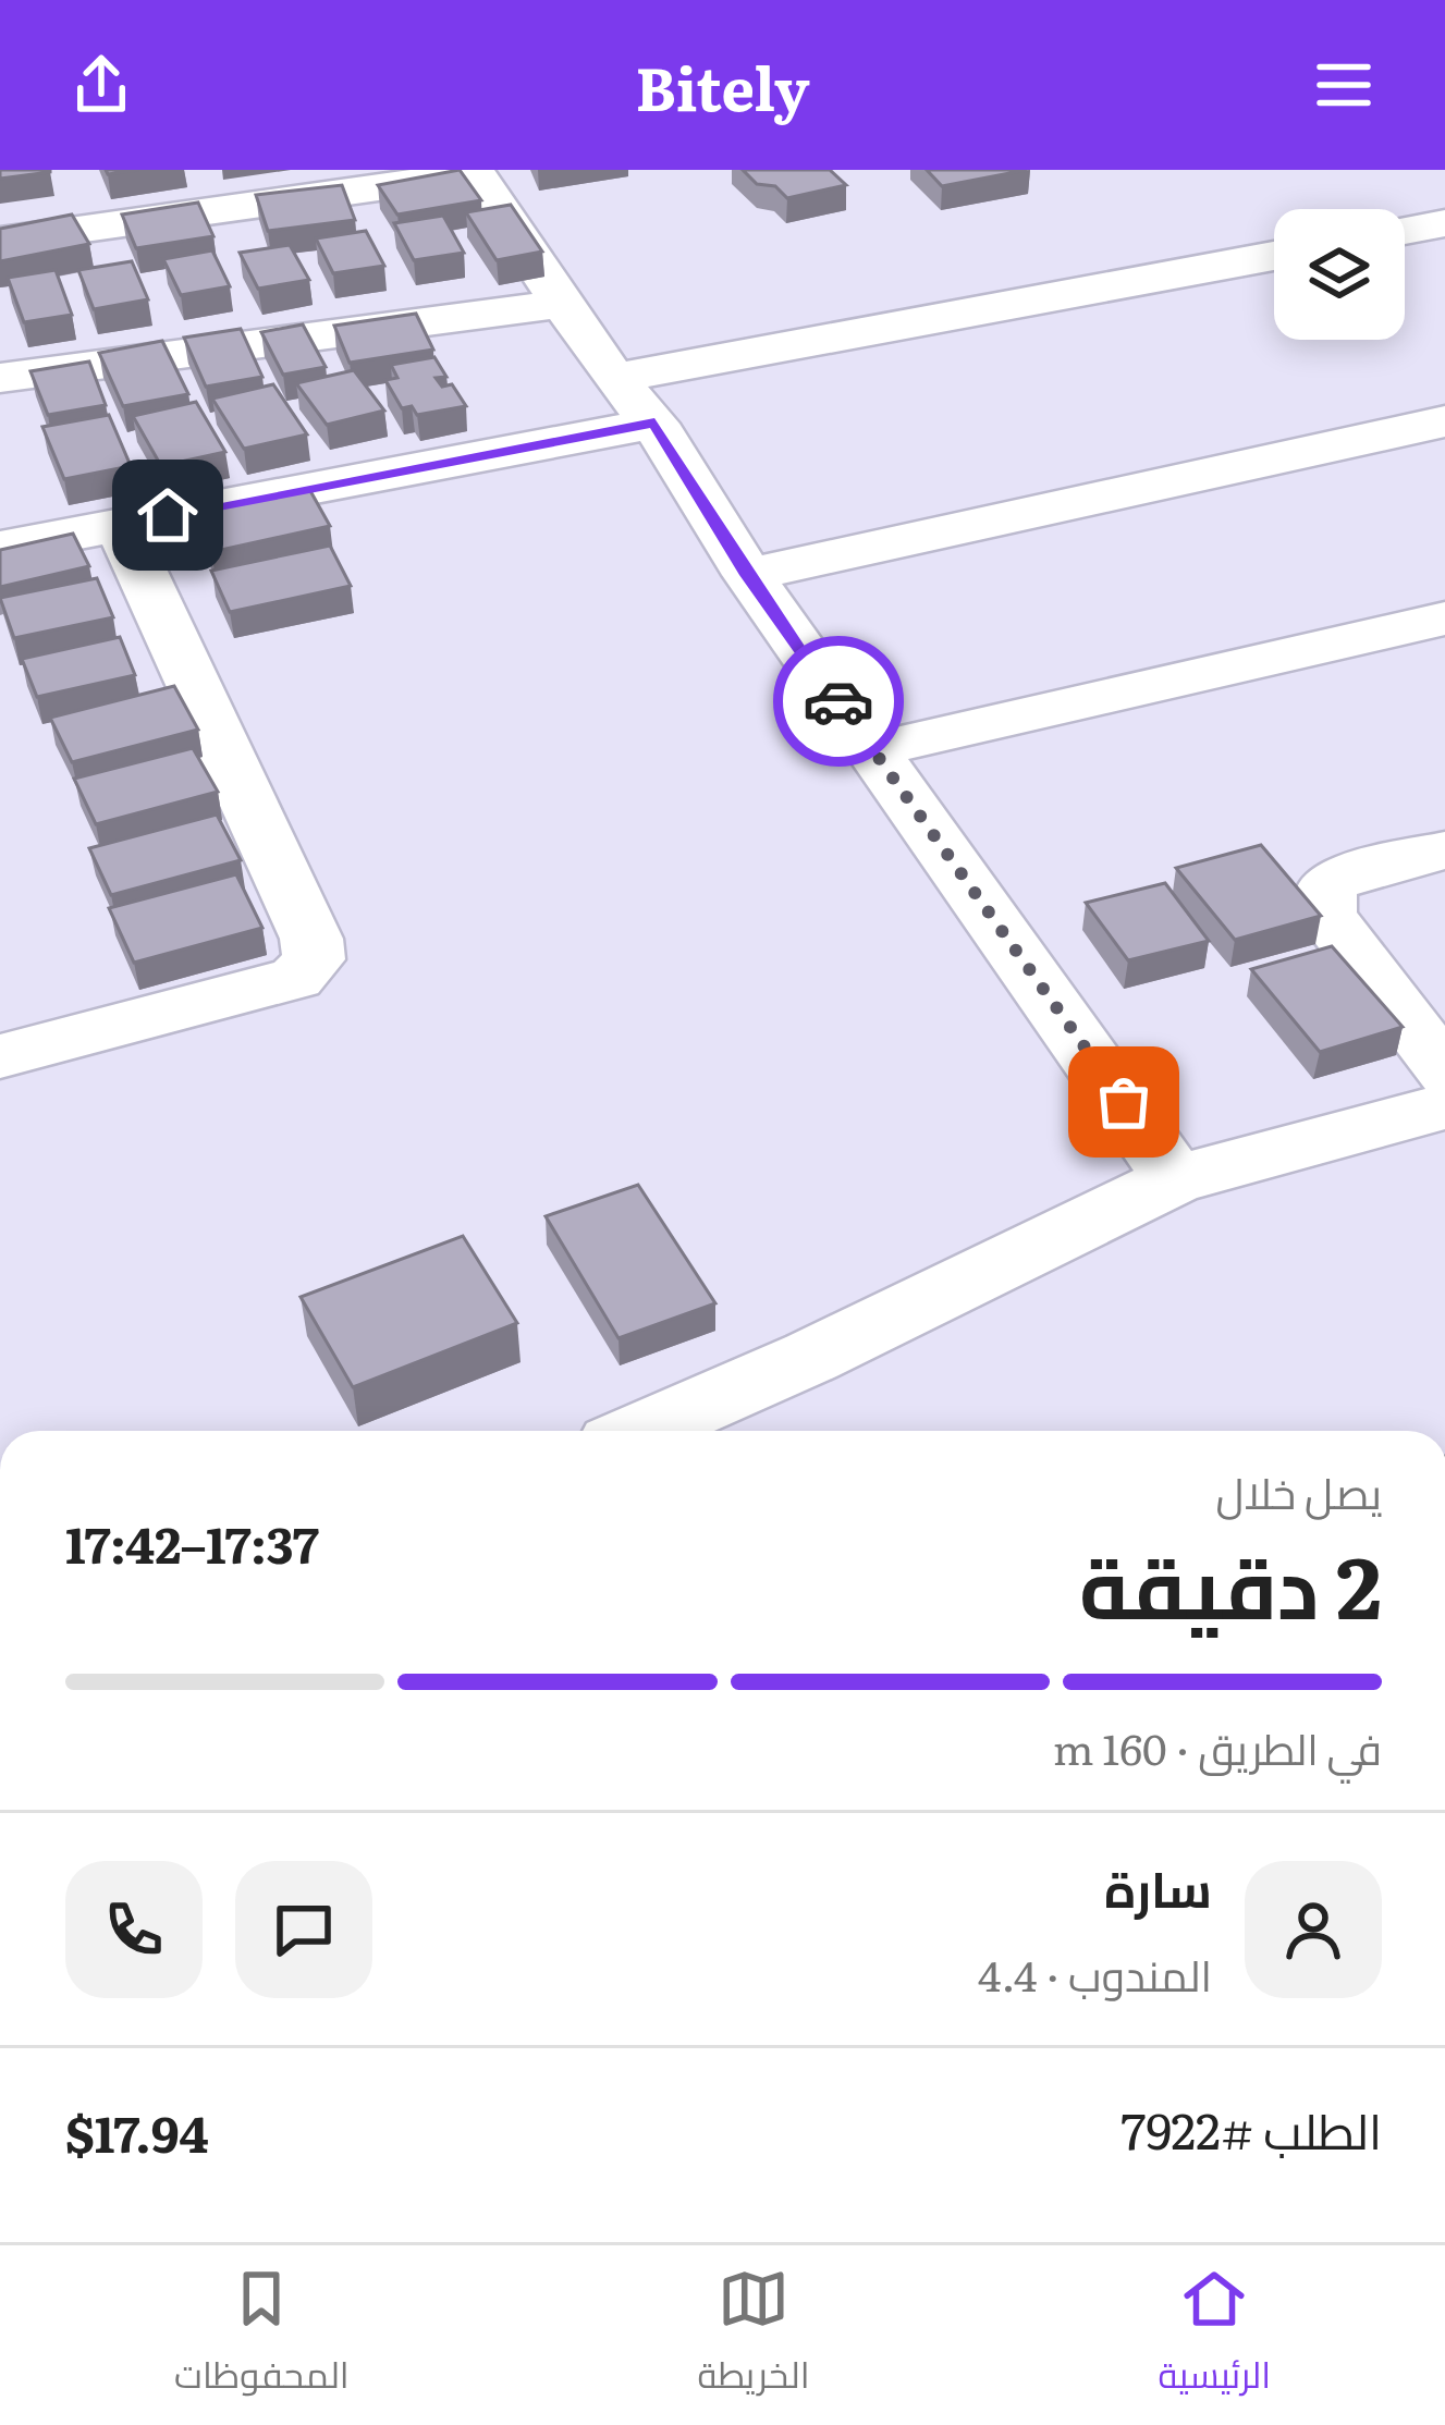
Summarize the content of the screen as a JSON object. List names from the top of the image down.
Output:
{
  "page": {
    "header": "Bitely",
    "heading": ["2 دقيقة", "يصل خلال", "17:37–17:42"],
    "panel": [
      "سارة",
      "المندوب · 4.4",
      "الطلب #7922",
      "$17.94"
    ],
    "bar": "في الطريق · 160 m",
    "tabs": ["الرئيسية", "الخريطة", "المحفوظات"]
  }
}
